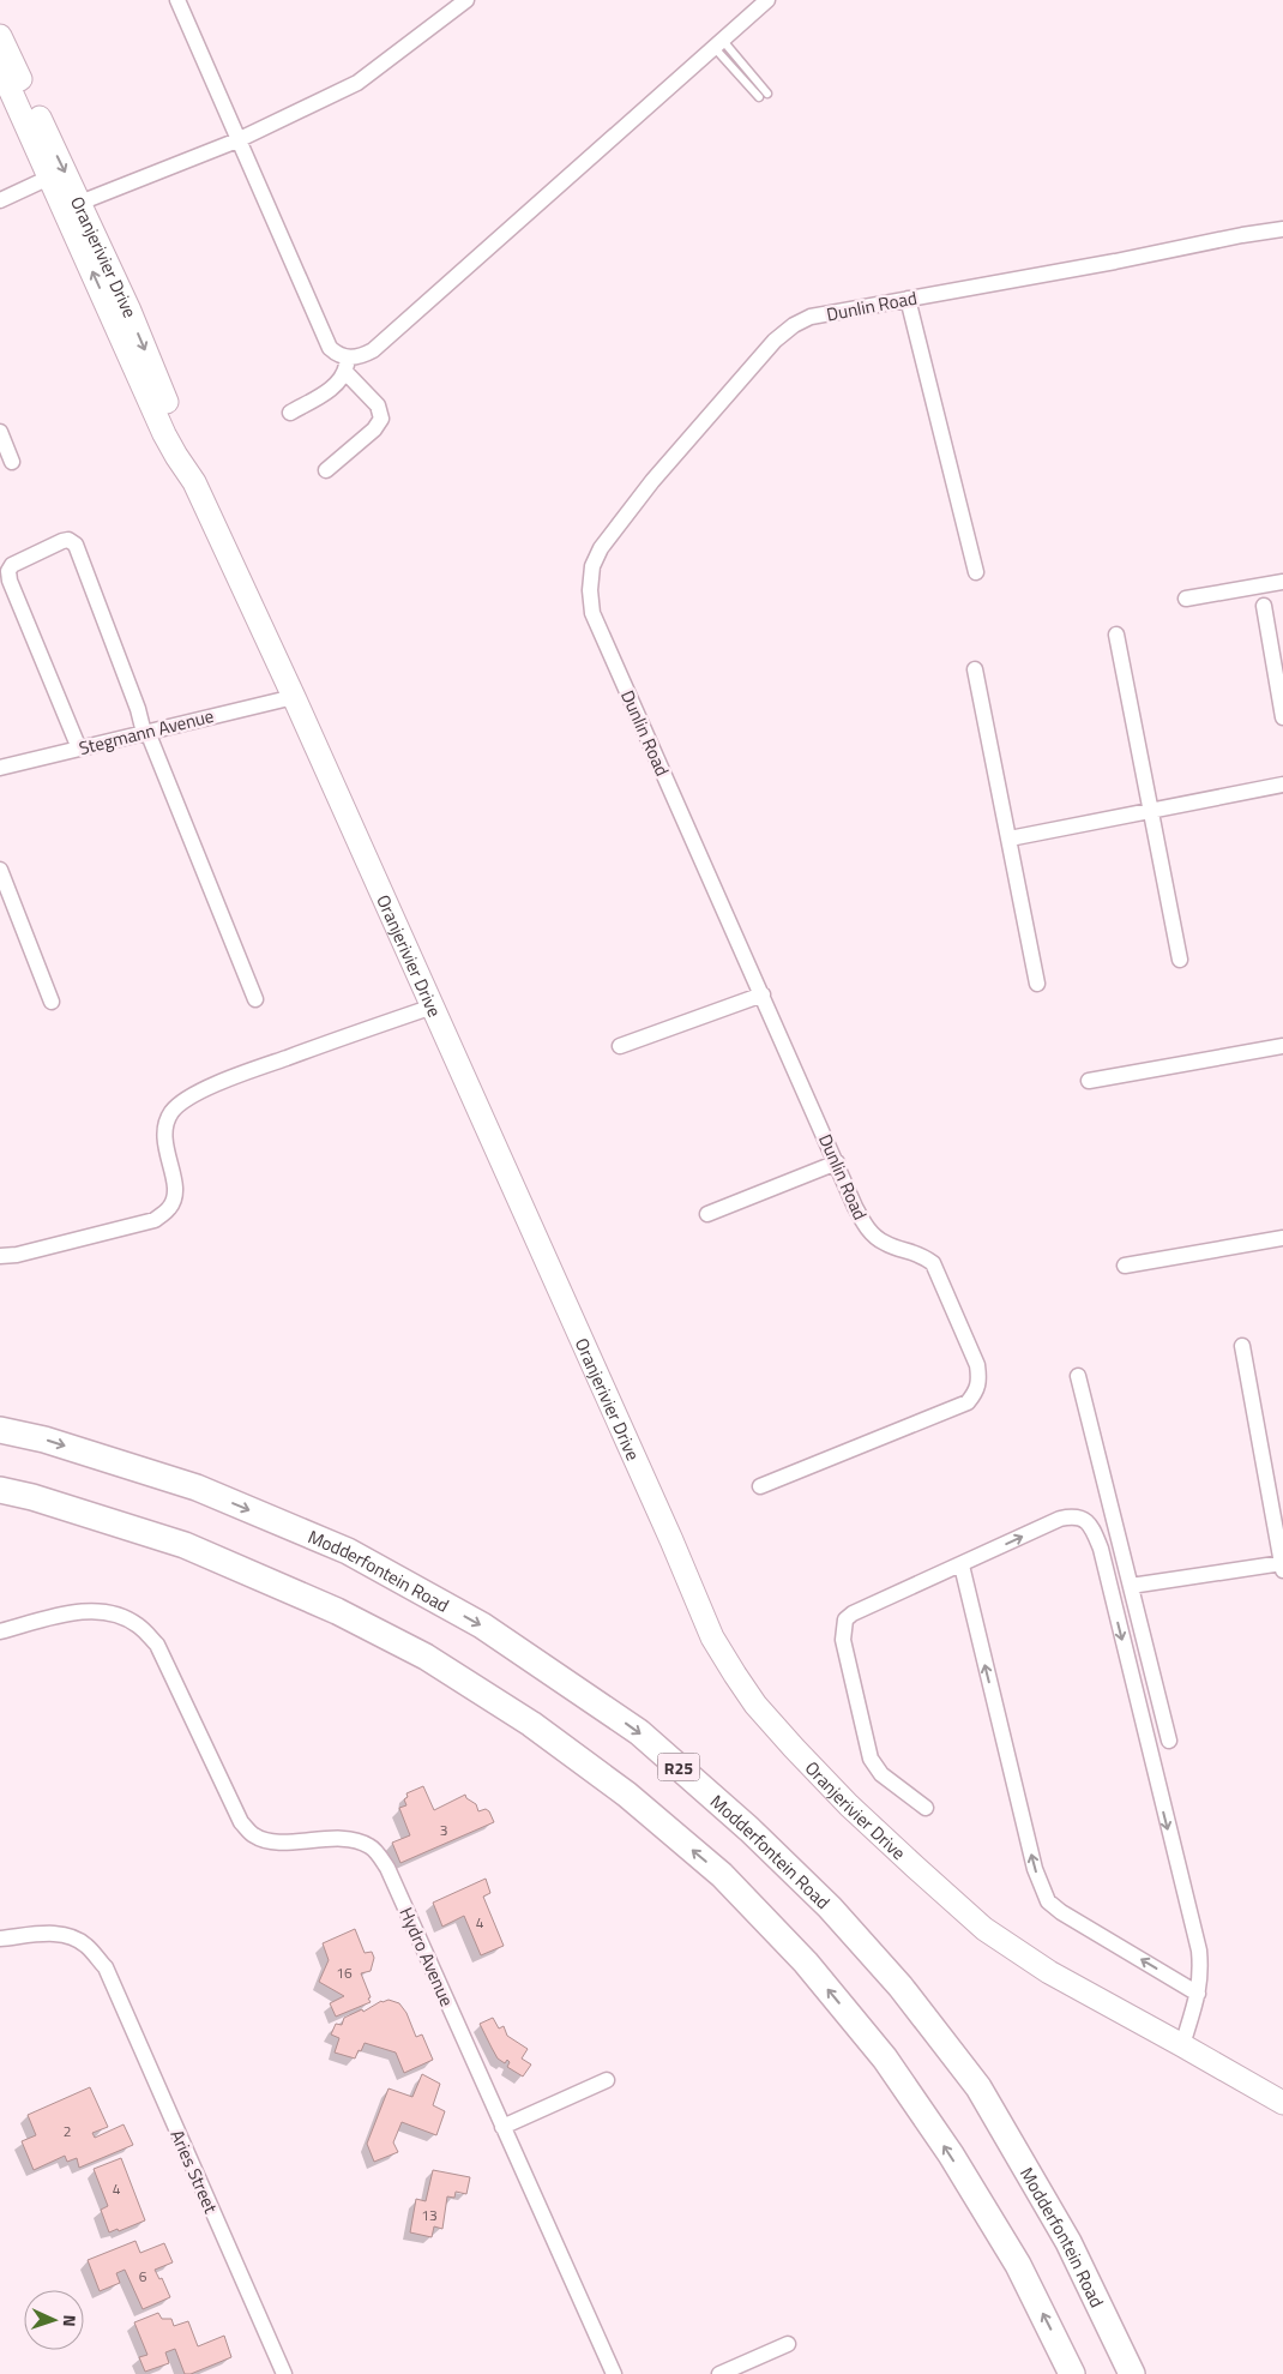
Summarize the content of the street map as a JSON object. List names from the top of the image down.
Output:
{
  "streets": {
    "main road": ["Modderfontein Road", "R25"],
    "street": [
      "Oranjerivier Drive",
      "Dunlin Road",
      "Stegmann Avenue",
      "Hydro Avenue",
      "Aries Street"
    ]
  },
  "crossings": [
    ["Oranjerivier Drive", "Stegmann Avenue"]
  ],
  "house_numbers": [
    "3",
    "4",
    "16",
    "2",
    "4",
    "13",
    "6"
  ],
  "north": "right"
}
